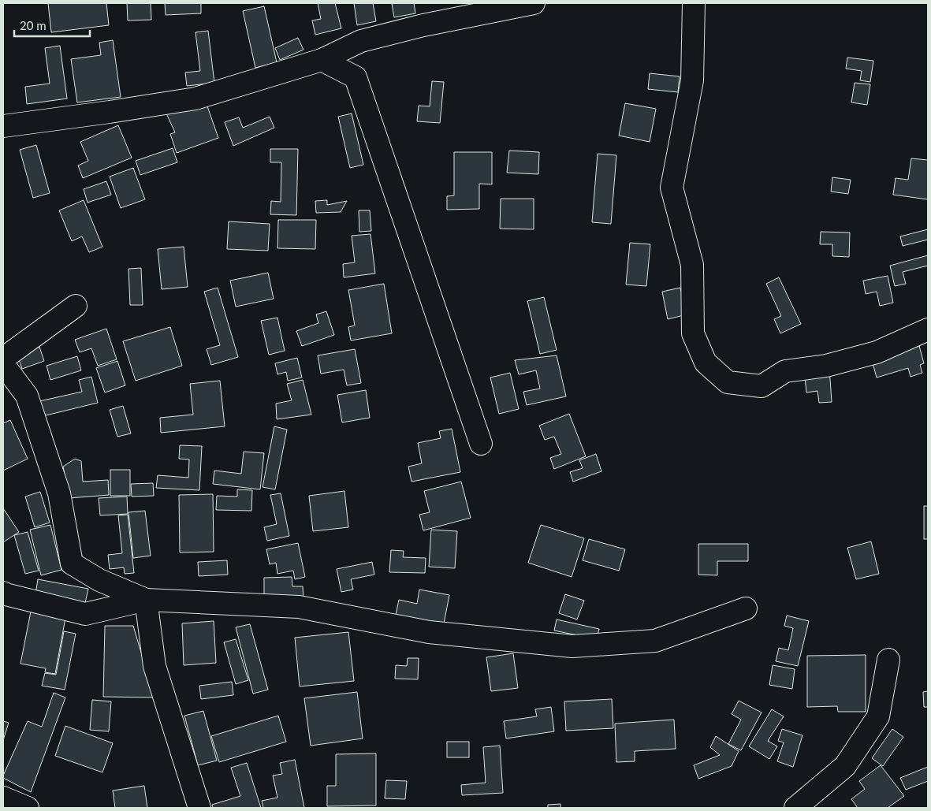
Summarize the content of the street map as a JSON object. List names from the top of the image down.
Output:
{
  "scale_bar": "20 m"
}
